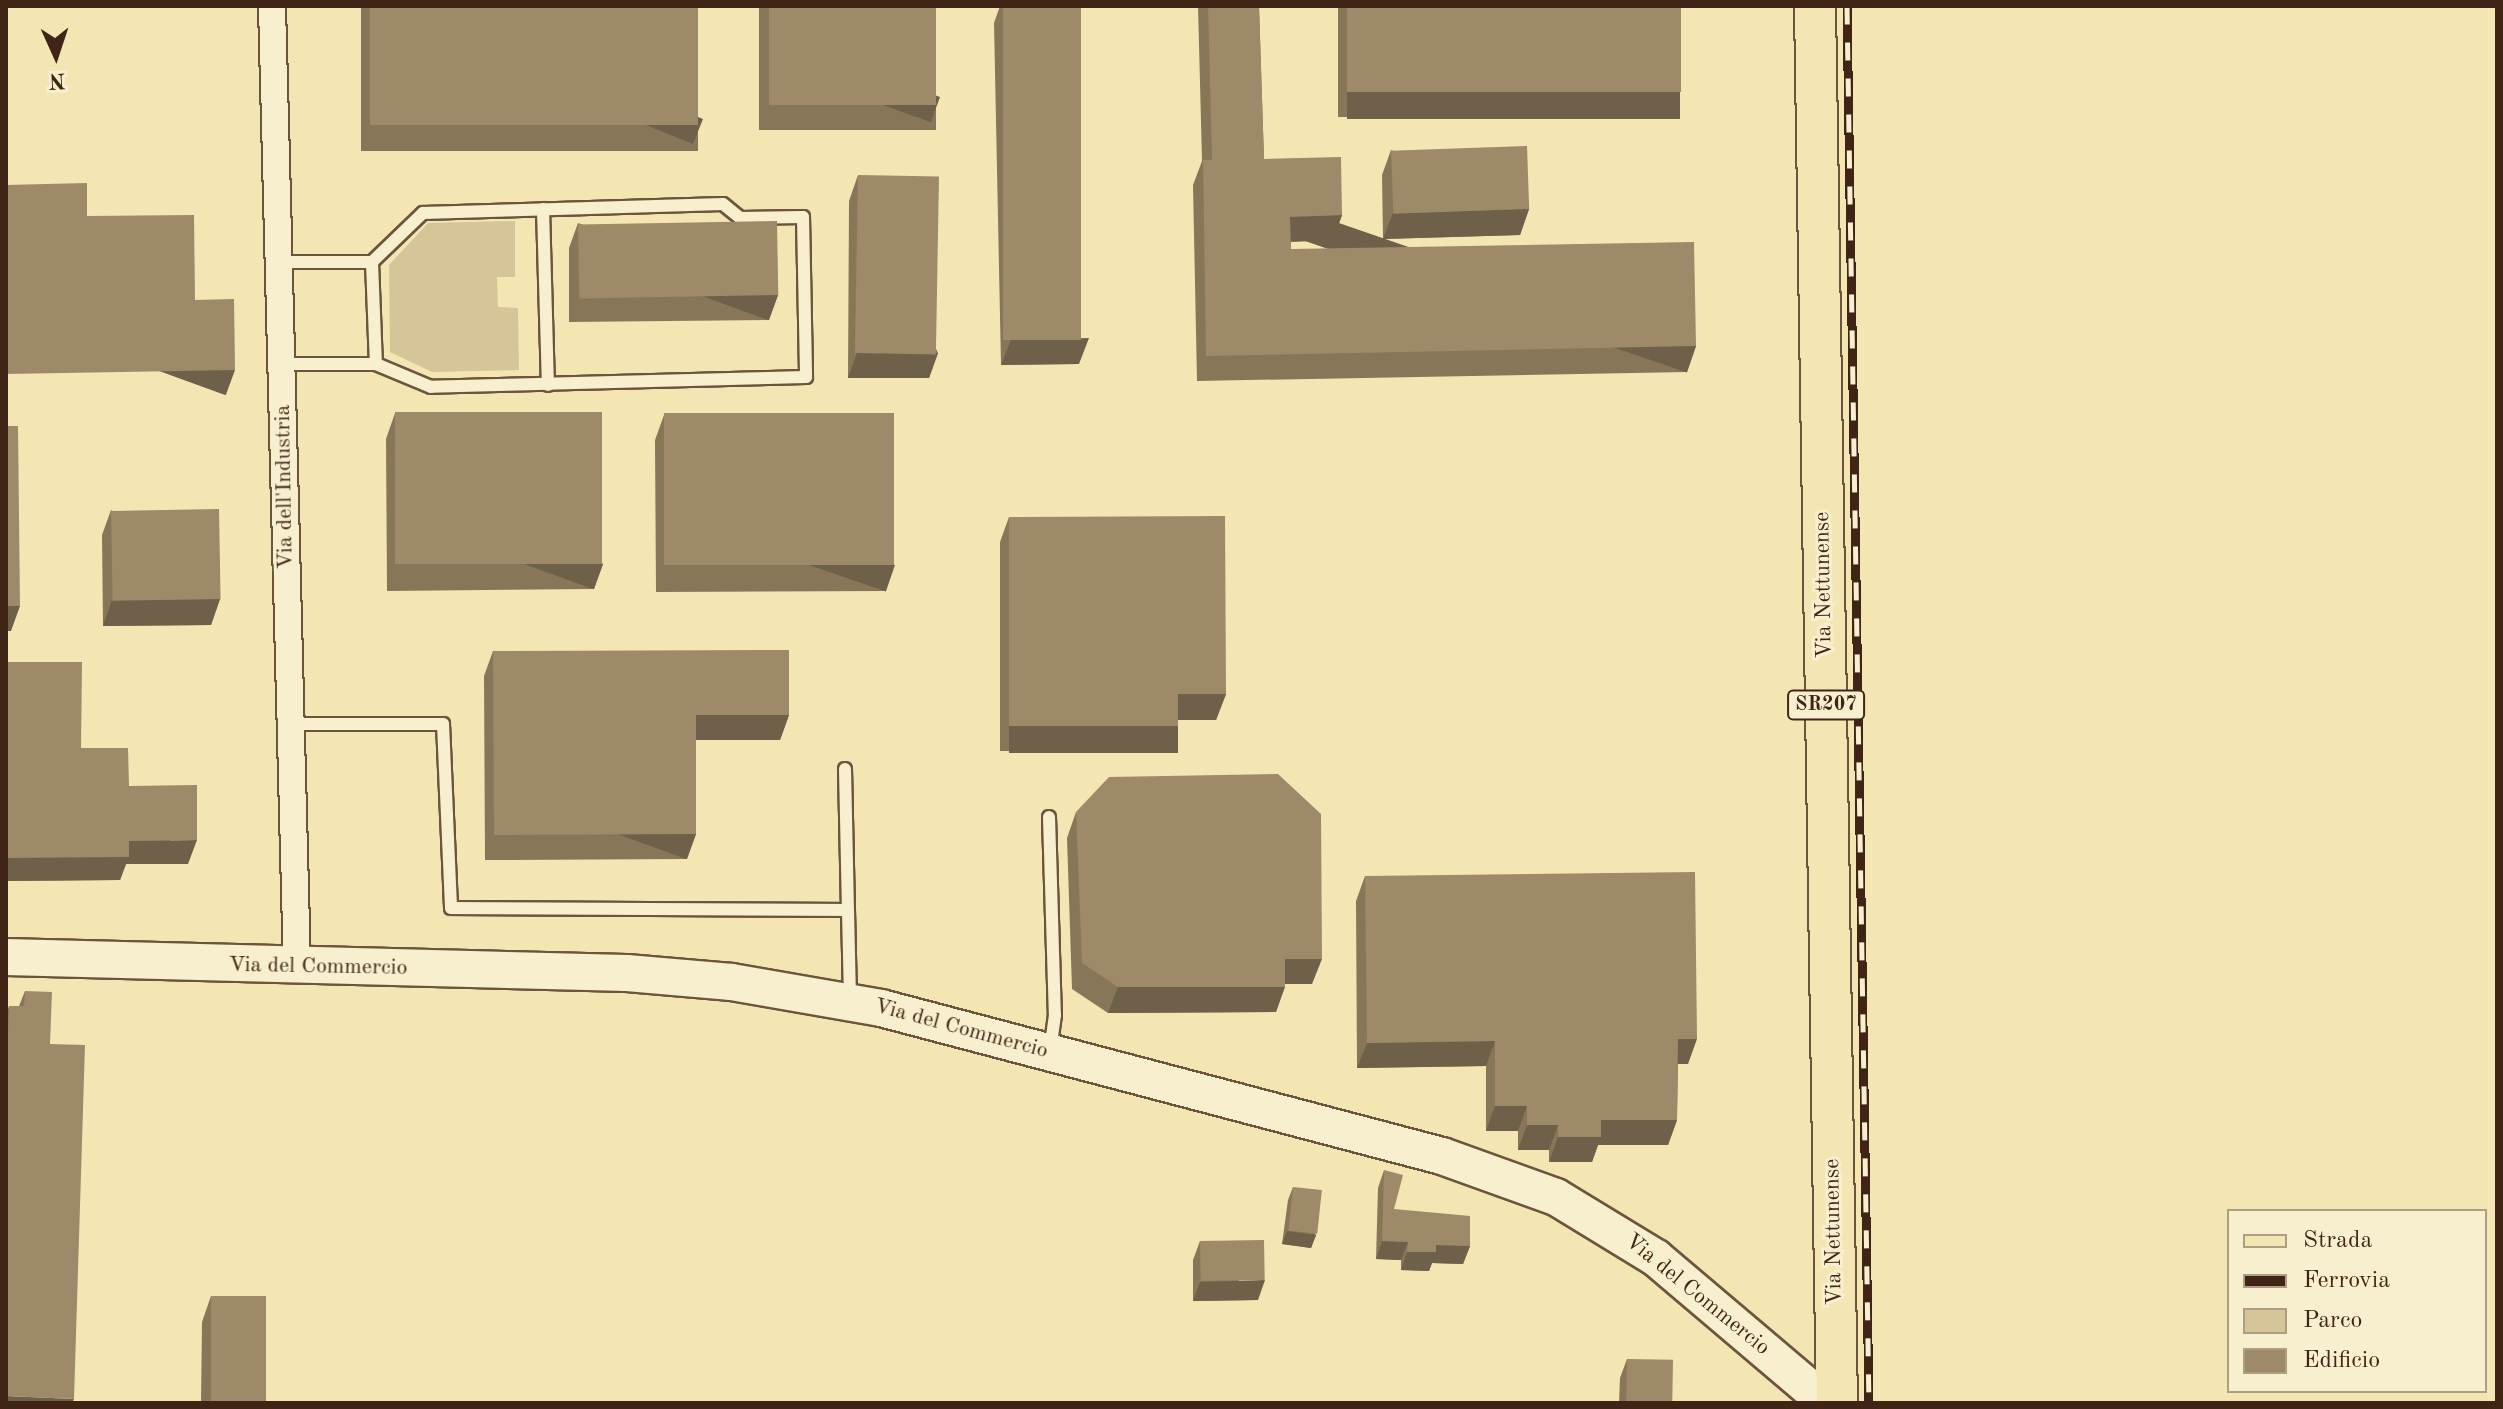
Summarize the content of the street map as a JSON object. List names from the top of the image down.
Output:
{
  "streets": {
    "main road": ["Via Nettunense", "SR207"],
    "street": ["Via dell'Industria", "Via del Commercio"]
  },
  "crossings": [
    ["Via dell'Industria", "Via del Commercio"]
  ],
  "legend": [
    "Strada",
    "Ferrovia",
    "Parco",
    "Edificio"
  ],
  "north": "bottom"
}
